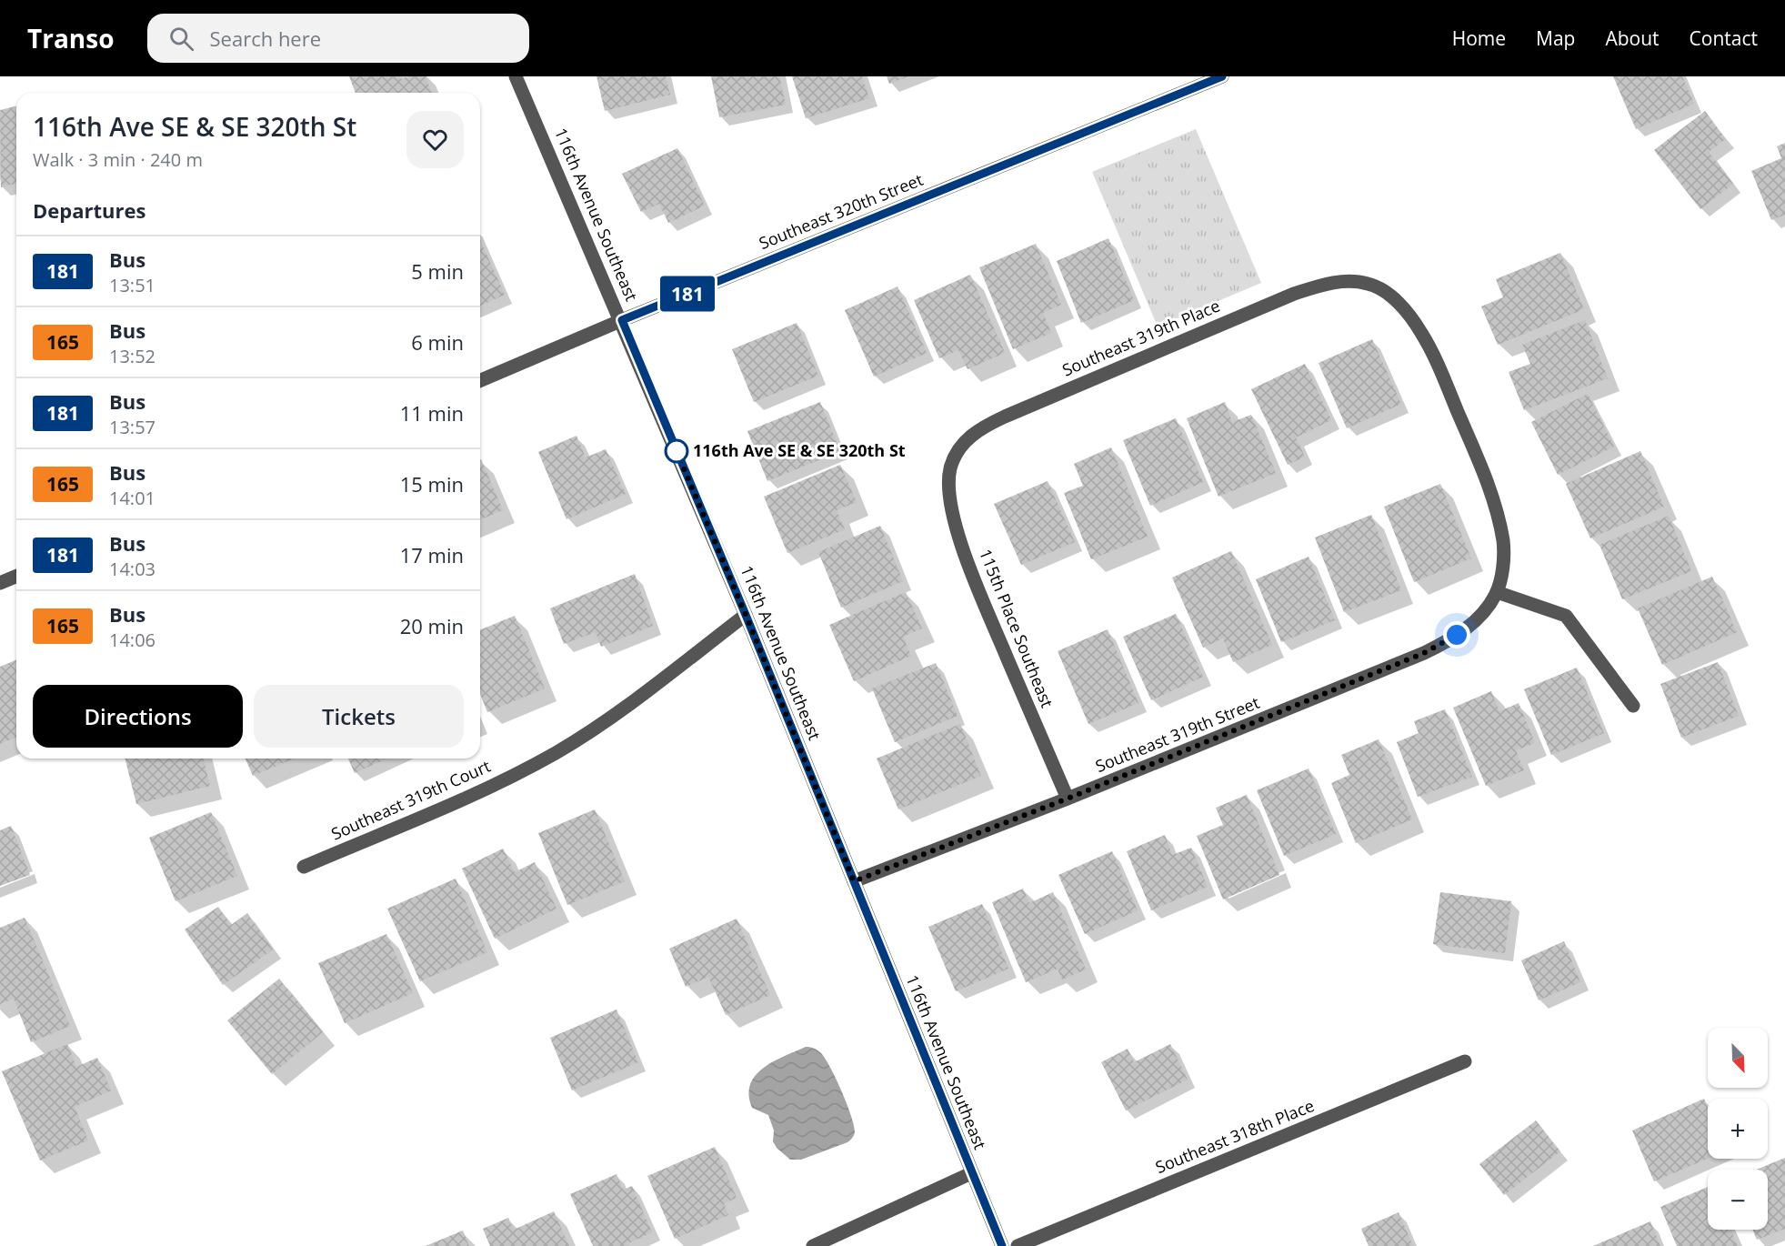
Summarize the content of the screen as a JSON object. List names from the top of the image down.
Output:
{
  "streets": {
    "street": [
      "Southeast 320th Street",
      "116th Avenue Southeast",
      "Southeast 319th Place",
      "115th Place Southeast",
      "Southeast 319th Street",
      "Southeast 319th Court",
      "Southeast 318th Place"
    ]
  },
  "crossings": [
    ["Southeast 320th Street", "116th Avenue Southeast"],
    ["116th Avenue Southeast", "Southeast 319th Street"],
    ["116th Avenue Southeast", "Southeast 319th Court"],
    ["Southeast 319th Place", "115th Place Southeast"],
    ["Southeast 319th Place", "Southeast 319th Street"],
    ["115th Place Southeast", "Southeast 319th Street"]
  ],
  "places": ["116th Ave SE & SE 320th St"],
  "lines": ["bus line 181"],
  "north": "bottom right",
  "page": {
    "header": "Transo",
    "search": "Search here",
    "nav": [
      "Home",
      "Map",
      "About",
      "Contact"
    ],
    "on_map": "181",
    "heading": [
      ["116th Ave SE & SE 320th St", "Walk · 3 min · 240 m"],
      "Departures"
    ],
    "list": [
      {
        "mark": "181",
        "name": "Bus",
        "note": "13:51",
        "value": "5 min"
      },
      {
        "mark": "165",
        "name": "Bus",
        "note": "13:52",
        "value": "6 min"
      },
      {
        "mark": "181",
        "name": "Bus",
        "note": "13:57",
        "value": "11 min"
      },
      {
        "mark": "165",
        "name": "Bus",
        "note": "14:01",
        "value": "15 min"
      },
      {
        "mark": "181",
        "name": "Bus",
        "note": "14:03",
        "value": "17 min"
      },
      {
        "mark": "165",
        "name": "Bus",
        "note": "14:06",
        "value": "20 min"
      }
    ],
    "buttons": ["Directions", "Tickets"],
    "map_buttons": ["+", "−"]
  }
}
